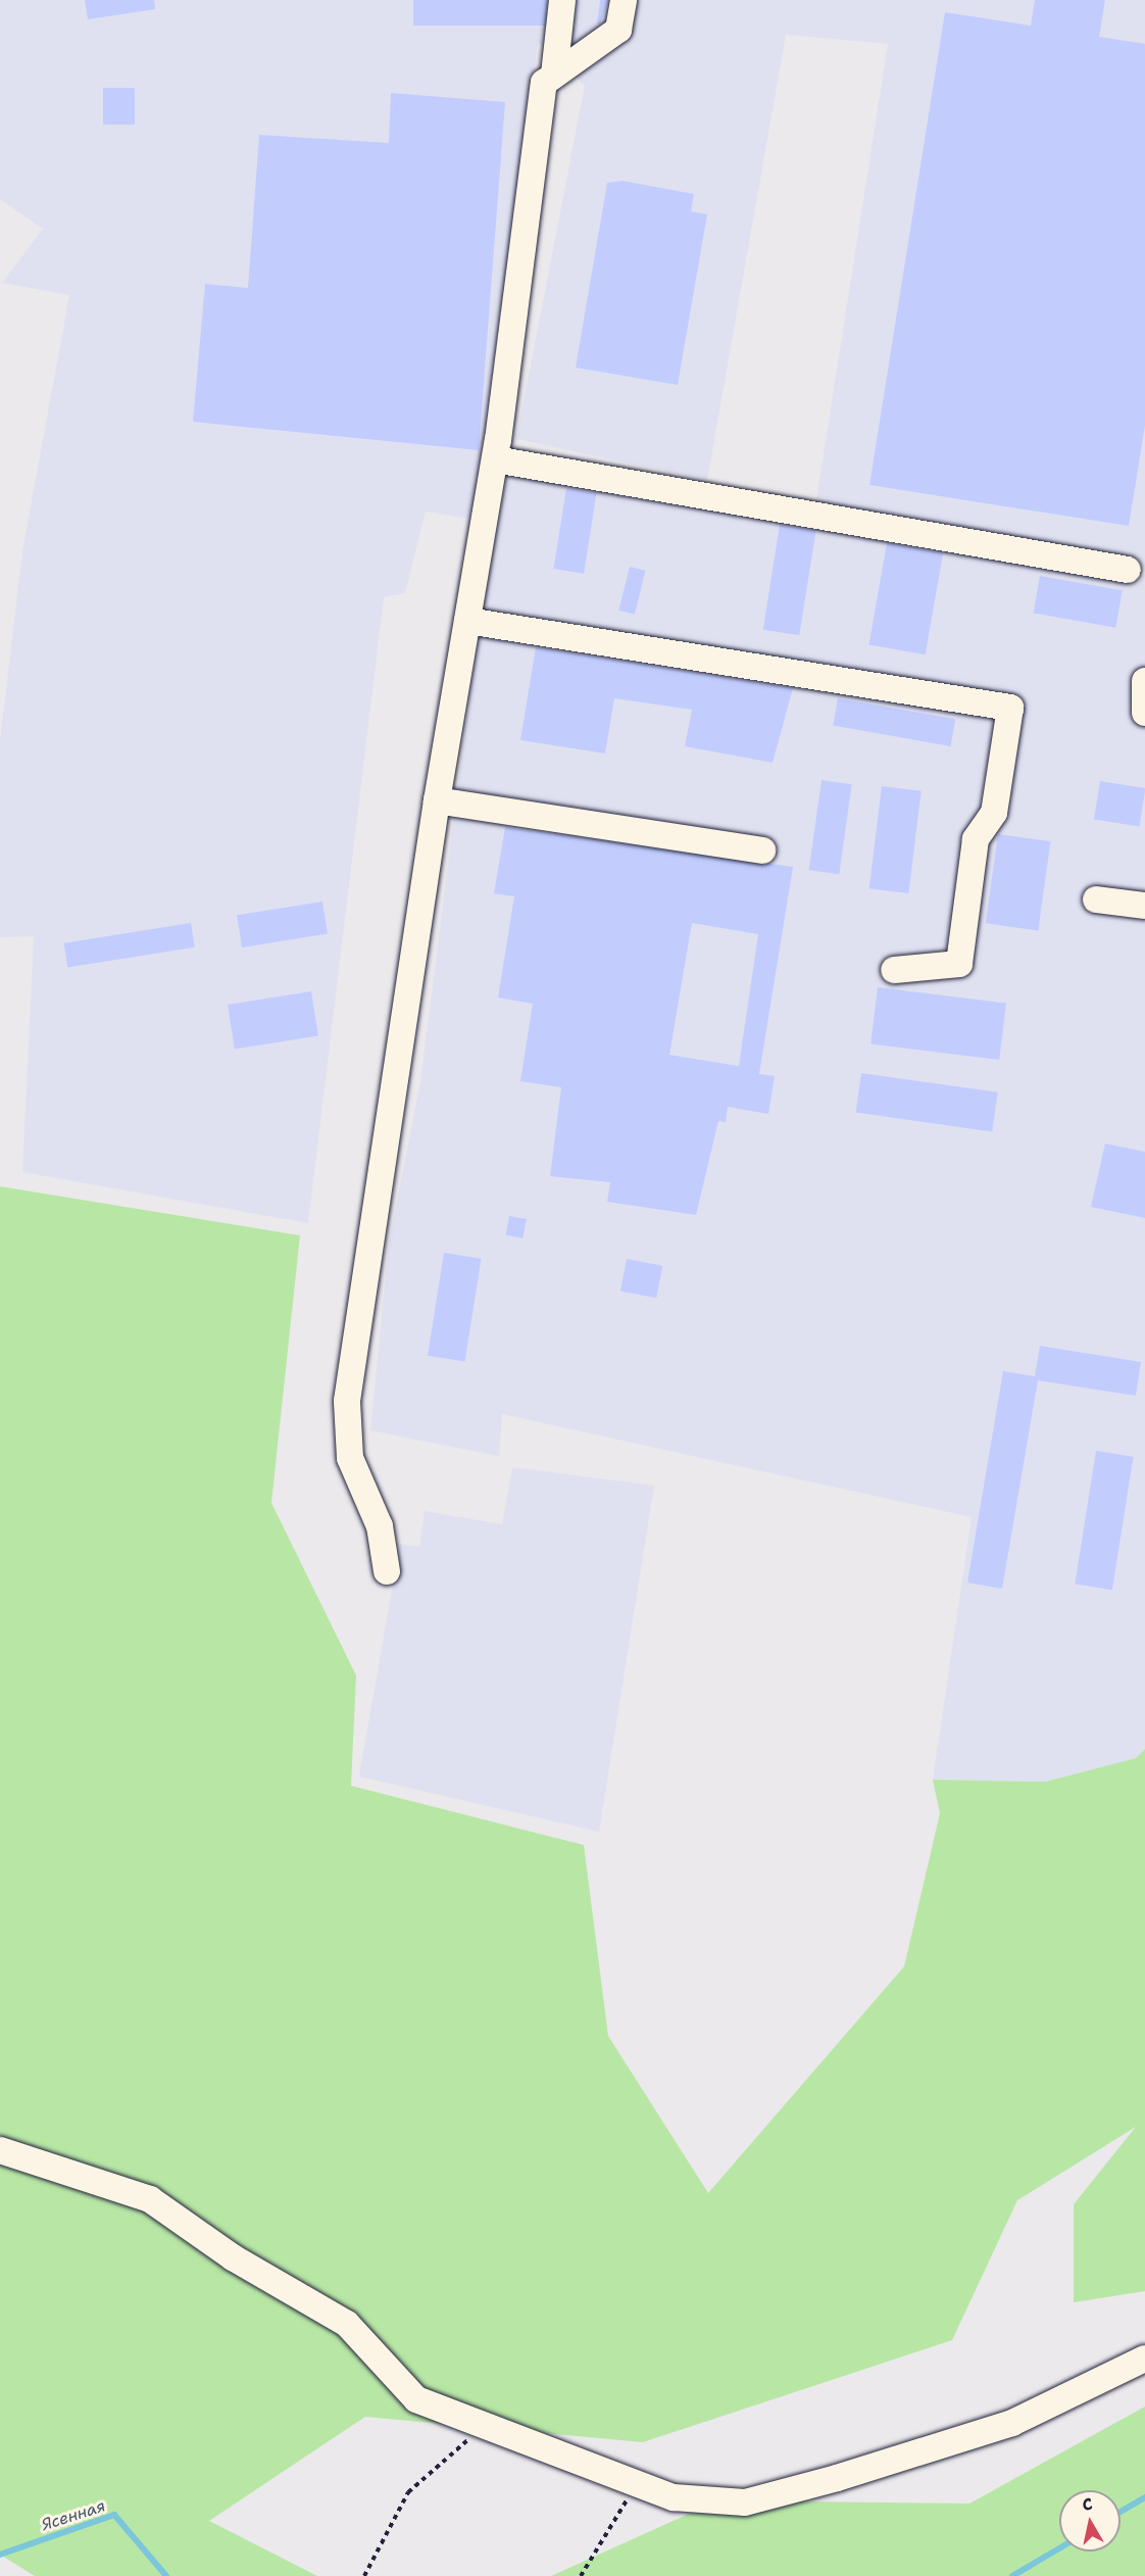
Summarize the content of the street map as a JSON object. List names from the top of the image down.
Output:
{
  "water": ["Ясенная"],
  "north": "top"
}
